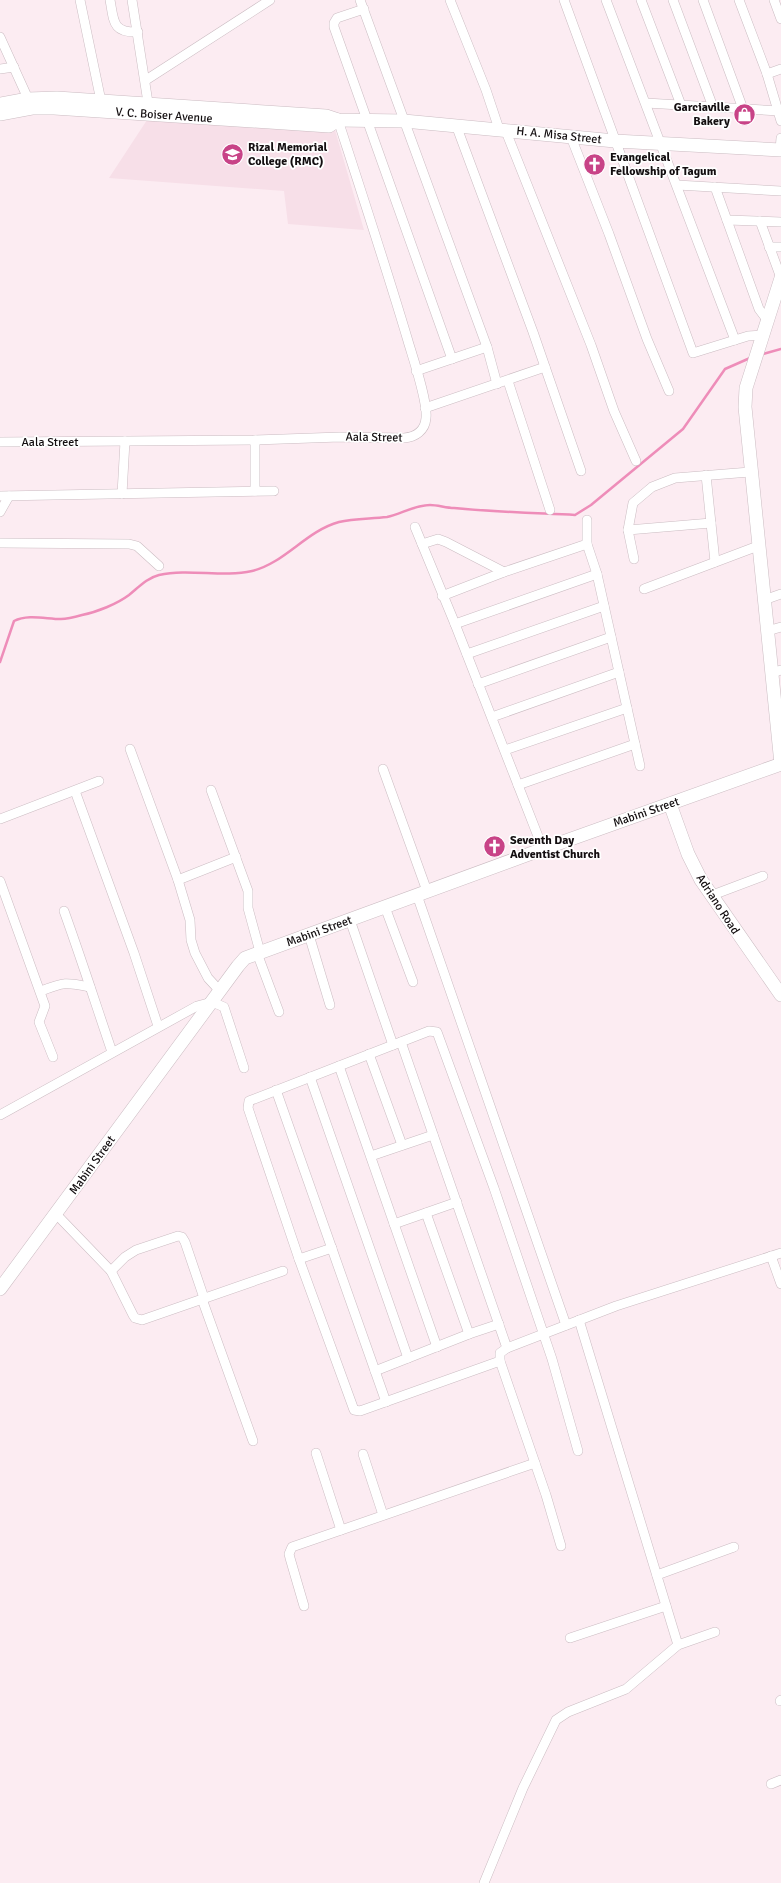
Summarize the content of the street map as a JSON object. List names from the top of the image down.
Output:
{
  "streets": {
    "street": [
      "V. C. Boiser Avenue",
      "H. A. Misa Street",
      "Aala Street",
      "Mabini Street",
      "Adriano Road"
    ]
  },
  "crossings": [
    ["V. C. Boiser Avenue", "H. A. Misa Street"],
    ["V. C. Boiser Avenue", "Aala Street"],
    ["H. A. Misa Street", "Aala Street"],
    ["Mabini Street", "Adriano Road"]
  ],
  "places": {
    "shop": ["Garciaville Bakery"],
    "school or university": ["Rizal Memorial College (RMC)"],
    "church": ["Evangelical Fellowship of Tagum", "Seventh Day Adventist Church"]
  }
}
